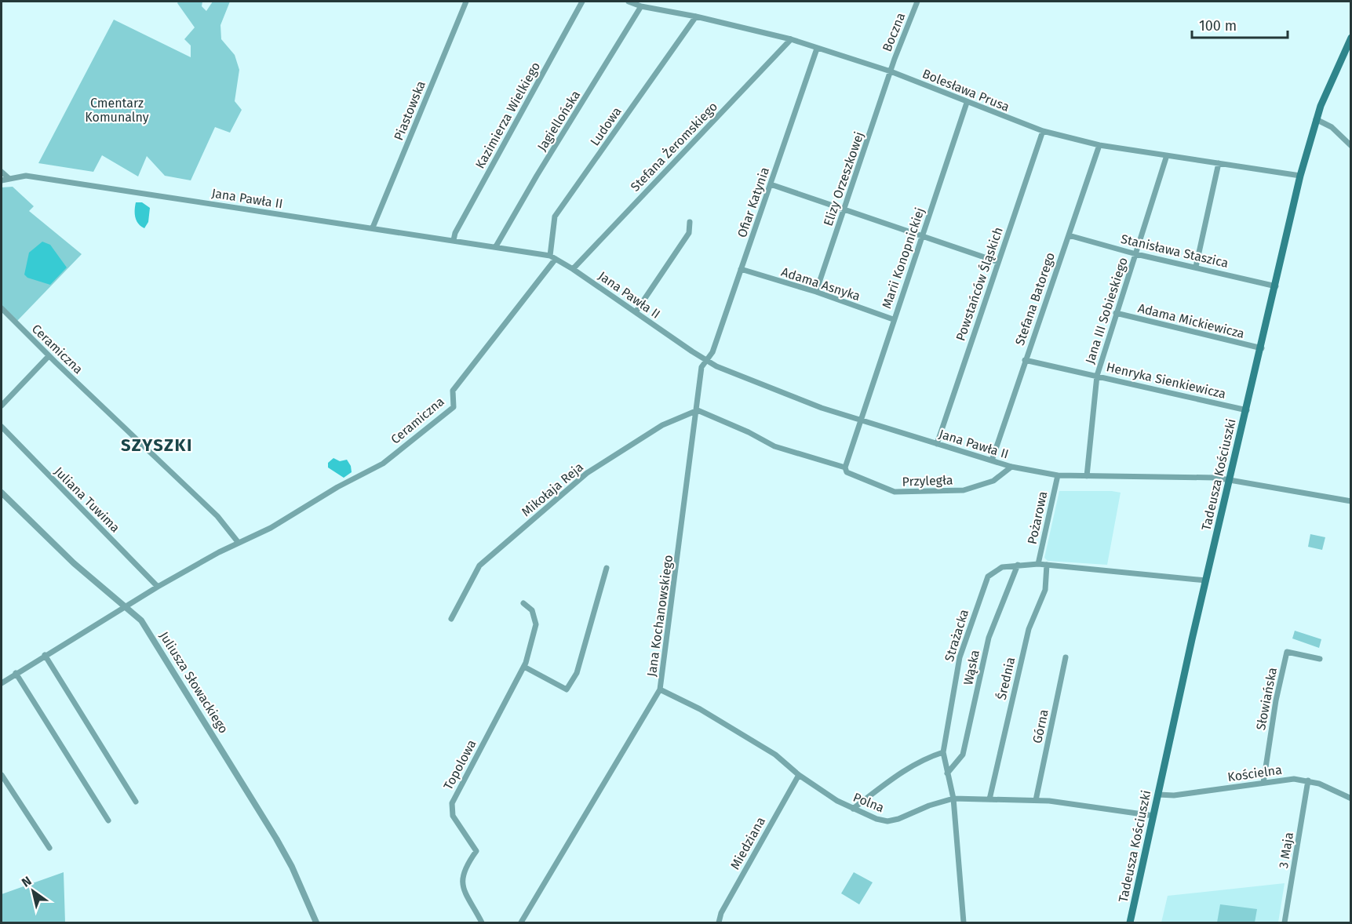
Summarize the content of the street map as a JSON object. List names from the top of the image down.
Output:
{
  "streets": {
    "main road": ["Tadeusza Kościuszki"],
    "street": [
      "Boczna",
      "Bolesława Prusa",
      "Piastowska",
      "Kazimierza Wielkiego",
      "Jagiellońska",
      "Ludowa",
      "Stefana Żeromskiego",
      "Elizy Orzeszkowej",
      "Jana Pawła II",
      "Ofiar Katynia",
      "Stanisława Staszica",
      "Marii Konopnickiej",
      "Adama Asnyka",
      "Powstańców Śląskich",
      "Stefana Batorego",
      "Jana III Sobieskiego",
      "Adama Mickiewicza",
      "Ceramiczna",
      "Henryka Sienkiewicza",
      "Przyległa",
      "Mikołaja Reja",
      "Juliana Tuwima",
      "Pożarowa",
      "Jana Kochanowskiego",
      "Strażacka",
      "Wąska",
      "Średnia",
      "Juliusza Słowackiego",
      "Słowiańska",
      "Górna",
      "Topolowa",
      "Kościelna",
      "Polna",
      "Miedziana",
      "3 Maja"
    ]
  },
  "crossings": [
    ["Boczna", "Bolesława Prusa"],
    ["Boczna", "Elizy Orzeszkowej"],
    ["Bolesława Prusa", "Jagiellońska"],
    ["Bolesława Prusa", "Ludowa"],
    ["Bolesława Prusa", "Stefana Żeromskiego"],
    ["Bolesława Prusa", "Elizy Orzeszkowej"],
    ["Bolesława Prusa", "Ofiar Katynia"],
    ["Bolesława Prusa", "Marii Konopnickiej"],
    ["Bolesława Prusa", "Powstańców Śląskich"],
    ["Bolesława Prusa", "Stefana Batorego"],
    ["Bolesława Prusa", "Jana III Sobieskiego"],
    ["Bolesława Prusa", "Tadeusza Kościuszki"],
    ["Piastowska", "Jana Pawła II"],
    ["Kazimierza Wielkiego", "Jana Pawła II"],
    ["Jagiellońska", "Jana Pawła II"],
    ["Ludowa", "Jana Pawła II"],
    ["Stefana Żeromskiego", "Jana Pawła II"],
    ["Elizy Orzeszkowej", "Adama Asnyka"],
    ["Jana Pawła II", "Ofiar Katynia"],
    ["Jana Pawła II", "Marii Konopnickiej"],
    ["Jana Pawła II", "Powstańców Śląskich"],
    ["Jana Pawła II", "Stefana Batorego"],
    ["Jana Pawła II", "Jana III Sobieskiego"],
    ["Jana Pawła II", "Ceramiczna"],
    ["Jana Pawła II", "Tadeusza Kościuszki"],
    ["Jana Pawła II", "Przyległa"],
    ["Jana Pawła II", "Pożarowa"],
    ["Jana Pawła II", "Jana Kochanowskiego"],
    ["Ofiar Katynia", "Adama Asnyka"],
    ["Ofiar Katynia", "Jana Kochanowskiego"],
    ["Stanisława Staszica", "Stefana Batorego"],
    ["Stanisława Staszica", "Jana III Sobieskiego"],
    ["Stanisława Staszica", "Tadeusza Kościuszki"],
    ["Marii Konopnickiej", "Adama Asnyka"],
    ["Stefana Batorego", "Henryka Sienkiewicza"],
    ["Jana III Sobieskiego", "Adama Mickiewicza"],
    ["Jana III Sobieskiego", "Henryka Sienkiewicza"],
    ["Adama Mickiewicza", "Tadeusza Kościuszki"],
    ["Ceramiczna", "Juliana Tuwima"],
    ["Ceramiczna", "Juliusza Słowackiego"],
    ["Henryka Sienkiewicza", "Tadeusza Kościuszki"],
    ["Tadeusza Kościuszki", "Strażacka"],
    ["Tadeusza Kościuszki", "Kościelna"],
    ["Tadeusza Kościuszki", "Polna"],
    ["Przyległa", "Mikołaja Reja"],
    ["Przyległa", "Jana Kochanowskiego"],
    ["Mikołaja Reja", "Jana Kochanowskiego"],
    ["Pożarowa", "Strażacka"],
    ["Jana Kochanowskiego", "Polna"],
    ["Strażacka", "Wąska"],
    ["Strażacka", "Średnia"],
    ["Strażacka", "Polna"],
    ["Średnia", "Polna"],
    ["Słowiańska", "Kościelna"],
    ["Górna", "Polna"],
    ["Kościelna", "3 Maja"],
    ["Polna", "Miedziana"]
  ],
  "districts": ["SZYSZKI"],
  "parks": ["Cmentarz Komunalny"],
  "scale_bar": "100 m",
  "north": "top left"
}
